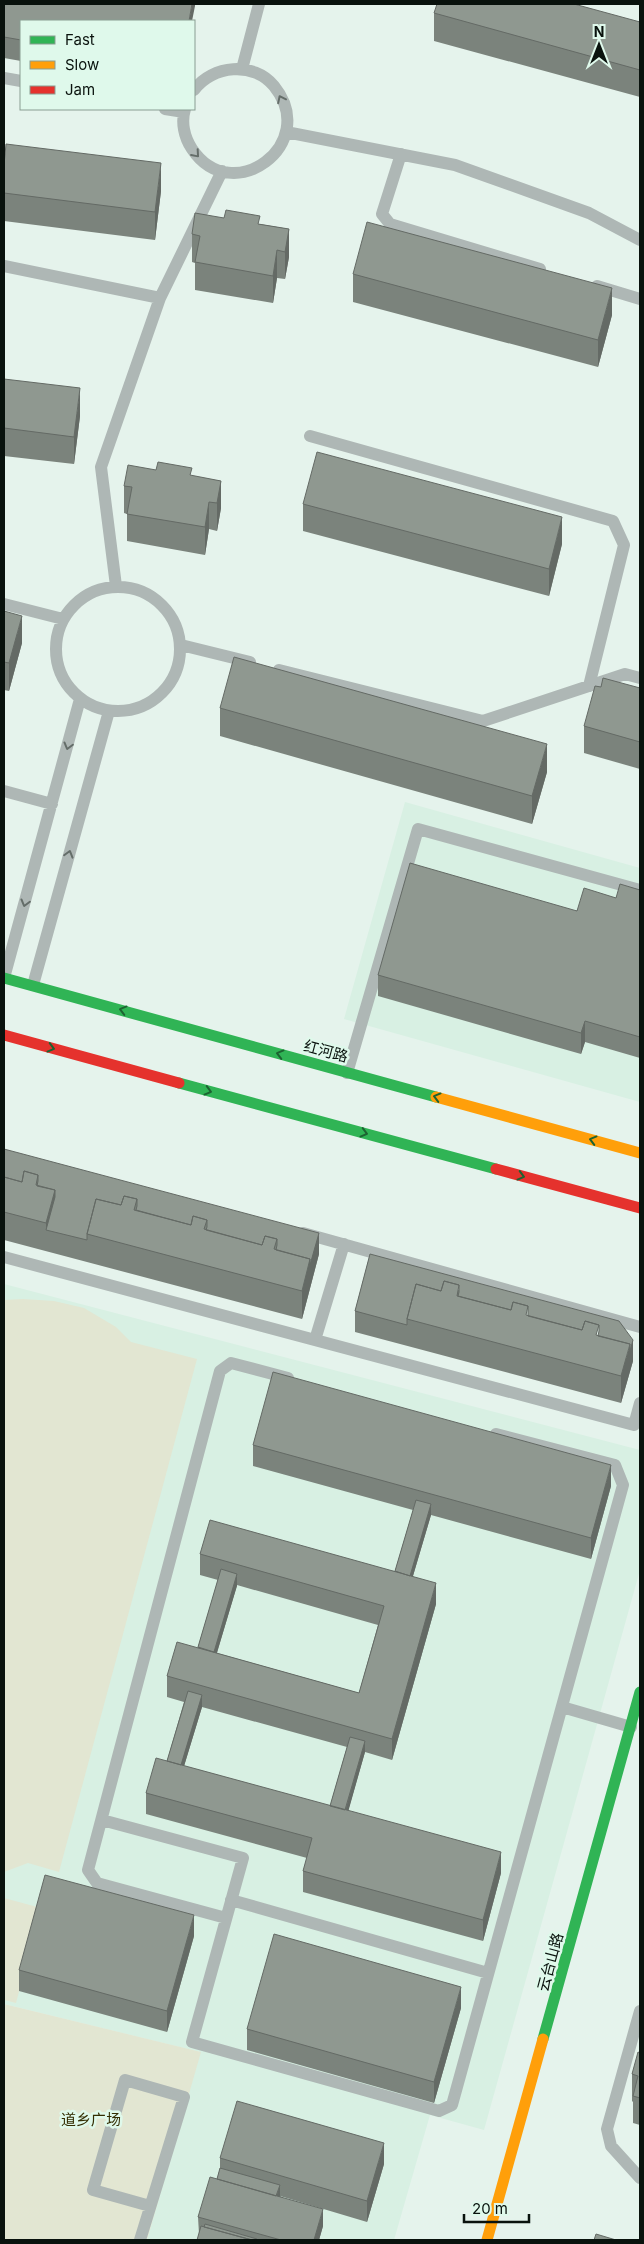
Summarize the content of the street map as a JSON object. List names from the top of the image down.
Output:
{
  "streets": {
    "street": ["红河路", "云台山路"]
  },
  "parks": ["道乡广场"],
  "legend": ["Fast", "Slow", "Jam"],
  "scale_bar": "20 m",
  "north": "top"
}
